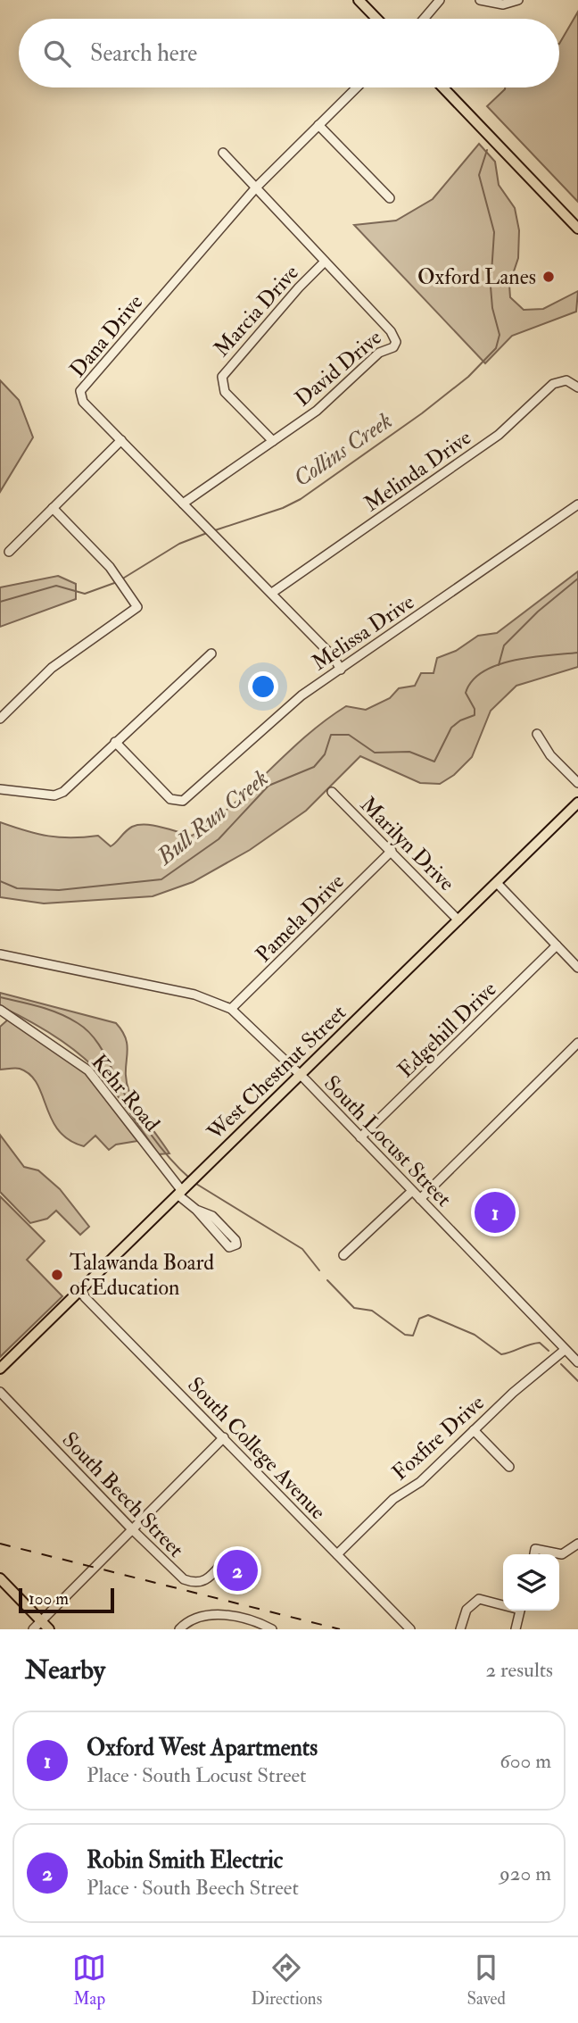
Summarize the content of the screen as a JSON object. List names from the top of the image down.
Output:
{
  "streets": {
    "main road": ["West Chestnut Street"],
    "street": [
      "Marcia Drive",
      "Dana Drive",
      "David Drive",
      "Melinda Drive",
      "Melissa Drive",
      "Marilyn Drive",
      "Pamela Drive",
      "Edgehill Drive",
      "Kehr Road",
      "South Locust Street",
      "Foxfire Drive",
      "South College Avenue",
      "South Beech Street"
    ]
  },
  "crossings": [
    ["Marcia Drive", "David Drive"],
    ["Dana Drive", "David Drive"],
    ["Dana Drive", "Melinda Drive"],
    ["Dana Drive", "Melissa Drive"],
    ["Marilyn Drive", "Pamela Drive"],
    ["Marilyn Drive", "West Chestnut Street"],
    ["Pamela Drive", "South Locust Street"],
    ["Edgehill Drive", "South Locust Street"],
    ["West Chestnut Street", "Kehr Road"],
    ["West Chestnut Street", "South Locust Street"],
    ["West Chestnut Street", "South College Avenue"],
    ["South Locust Street", "Foxfire Drive"],
    ["Foxfire Drive", "South College Avenue"]
  ],
  "water": ["Collins Creek", "Bull Run Creek"],
  "places": ["Oxford Lanes", "Talawanda Board of Education"],
  "scale_bar": "100 m",
  "page": {
    "search": "Search here",
    "pins": ["1", "2"],
    "scale": "100 m",
    "heading": ["Nearby", "2 results"],
    "list": [
      {
        "mark": "1",
        "name": "Oxford West Apartments",
        "note": "Place · South Locust Street",
        "value": "600 m"
      },
      {
        "mark": "2",
        "name": "Robin Smith Electric",
        "note": "Place · South Beech Street",
        "value": "920 m"
      }
    ],
    "nav": ["Map", "Directions", "Saved"]
  }
}
